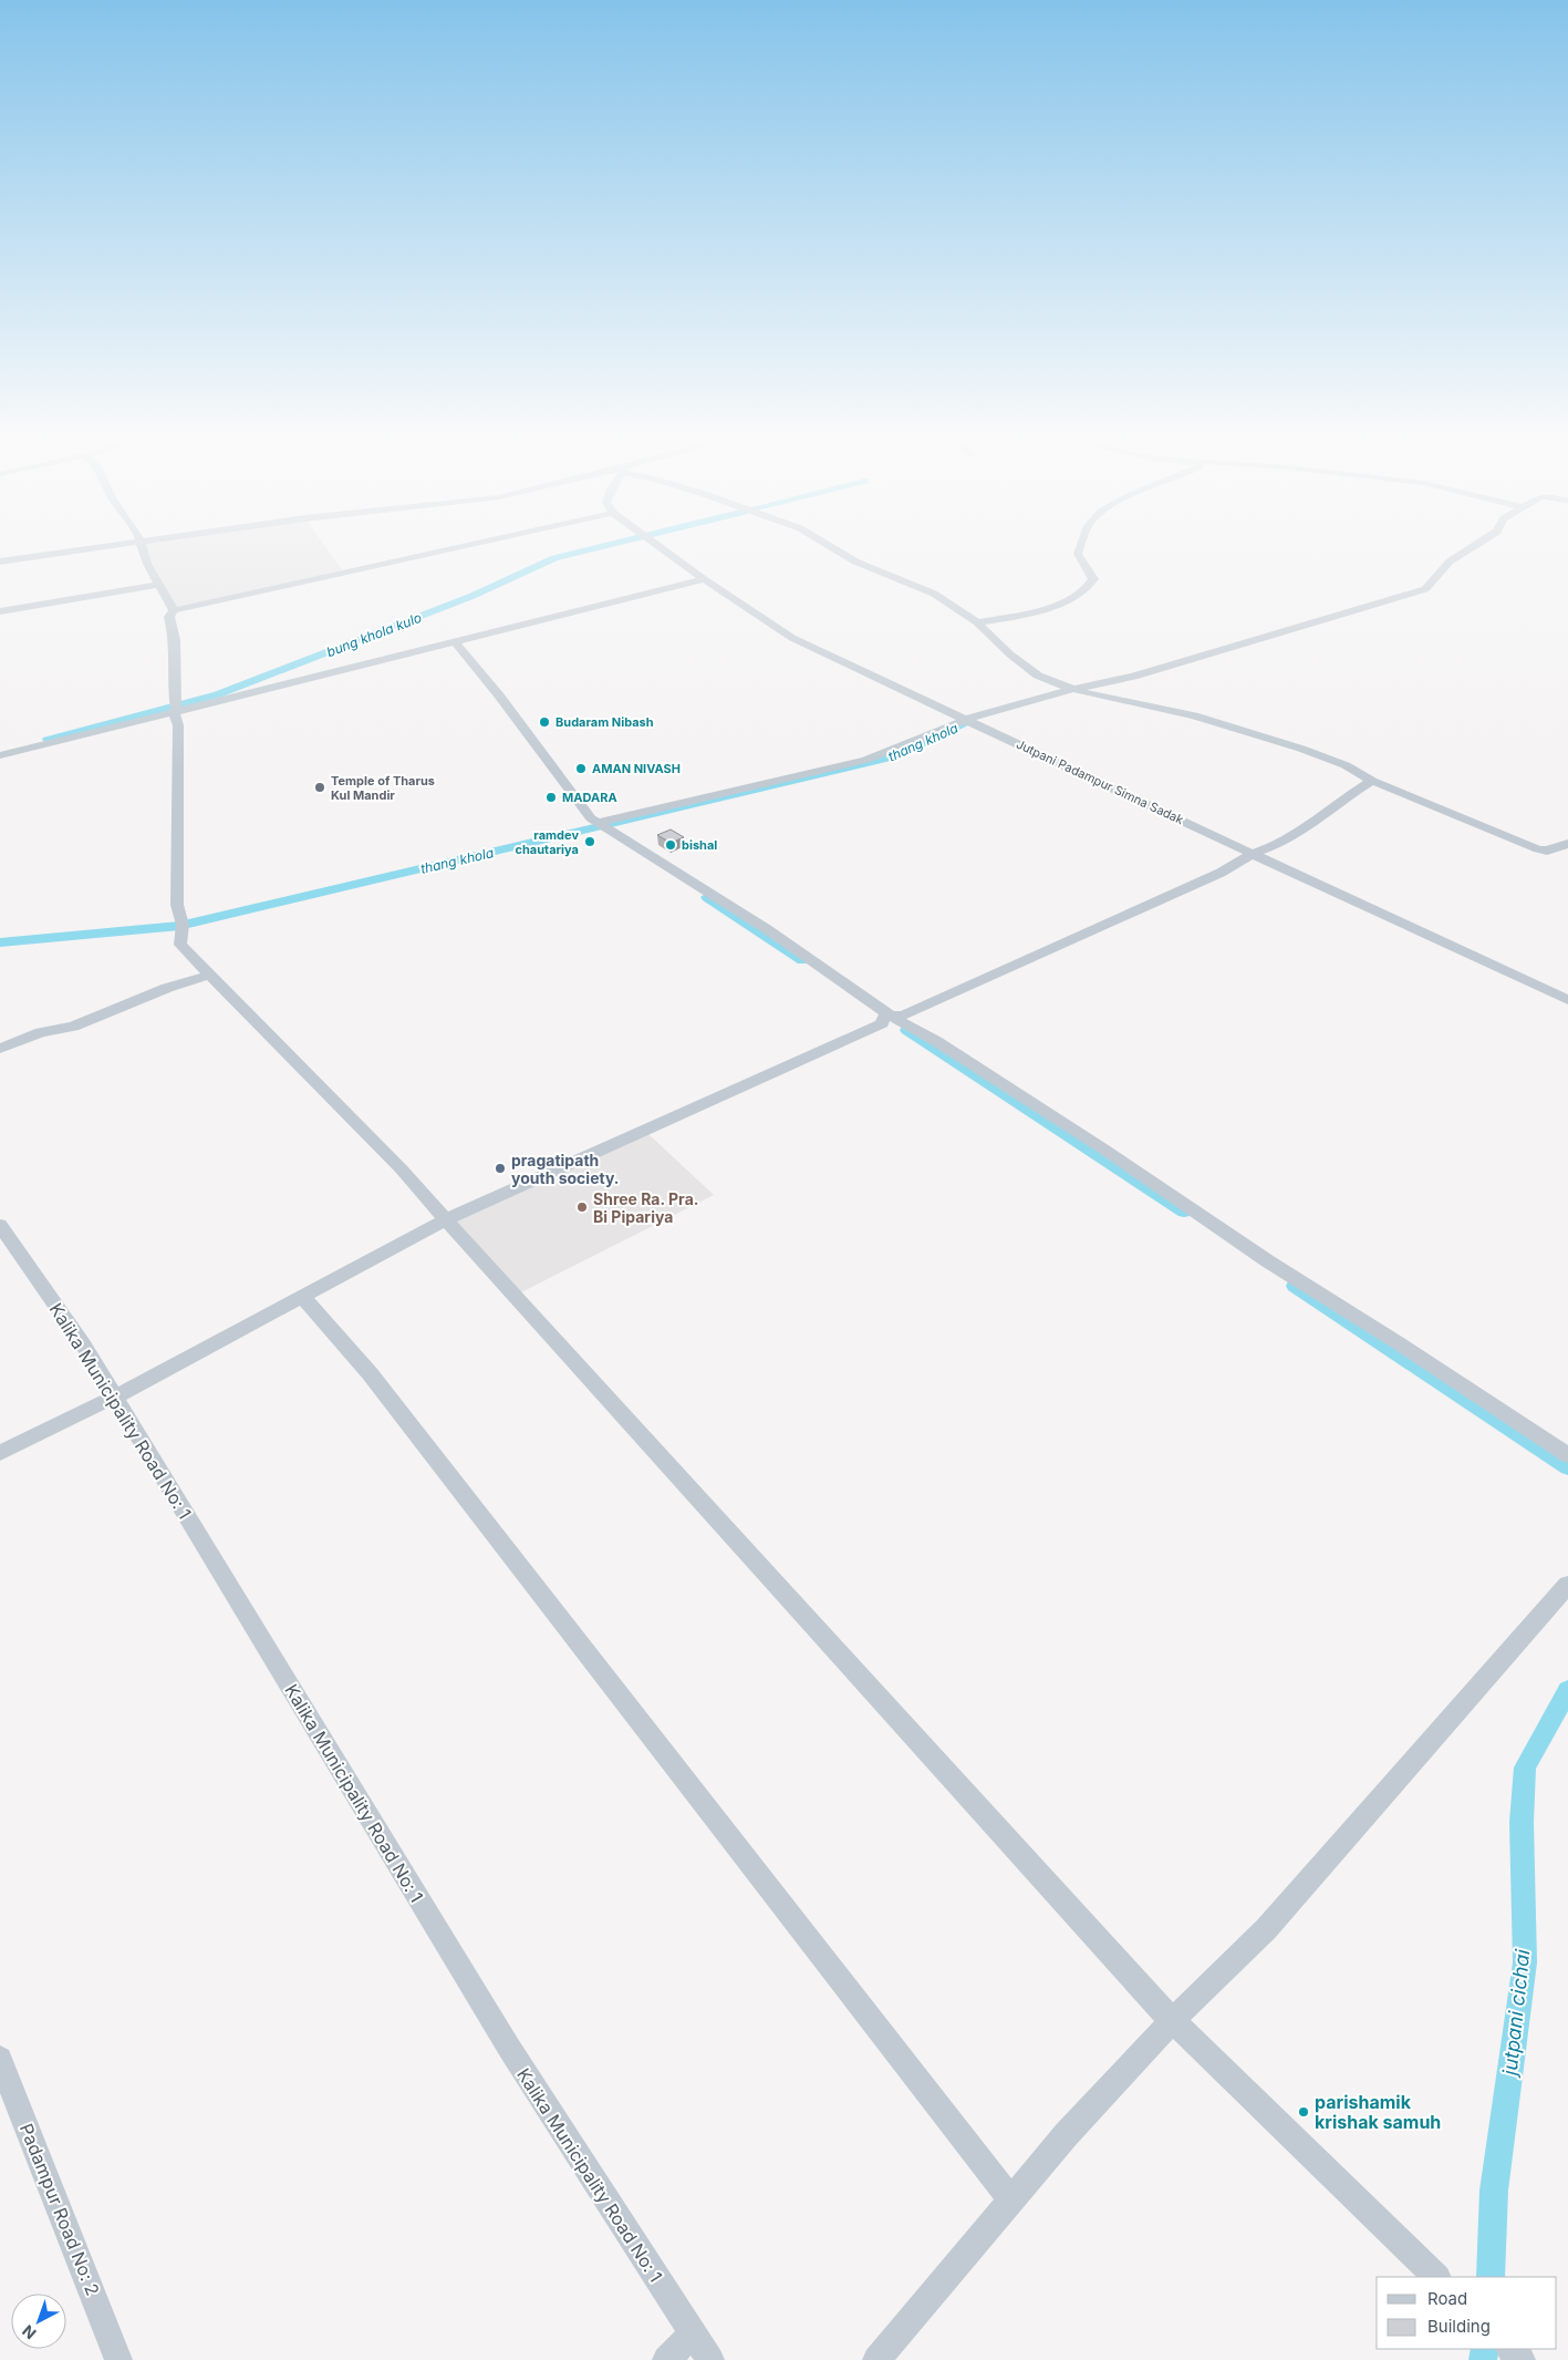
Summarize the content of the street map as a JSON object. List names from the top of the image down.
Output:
{
  "streets": {
    "street": ["Jutpani Padampur Simna Sadak", "Kalika Municipality Road No: 1", "Padampur Road No: 2"]
  },
  "water": ["bung khola kulo", "thang khola", "jutpani cichai"],
  "places": [
    "Budaram Nibash",
    "AMAN NIVASH",
    "Temple of Tharus Kul Mandir",
    "MADARA",
    "ramdev chautariya",
    "bishal",
    "pragatipath youth society.",
    "Shree Ra. Pra. Bi Pipariya",
    "parishamik krishak samuh"
  ],
  "legend": ["Road", "Building"],
  "north": "bottom left"
}
